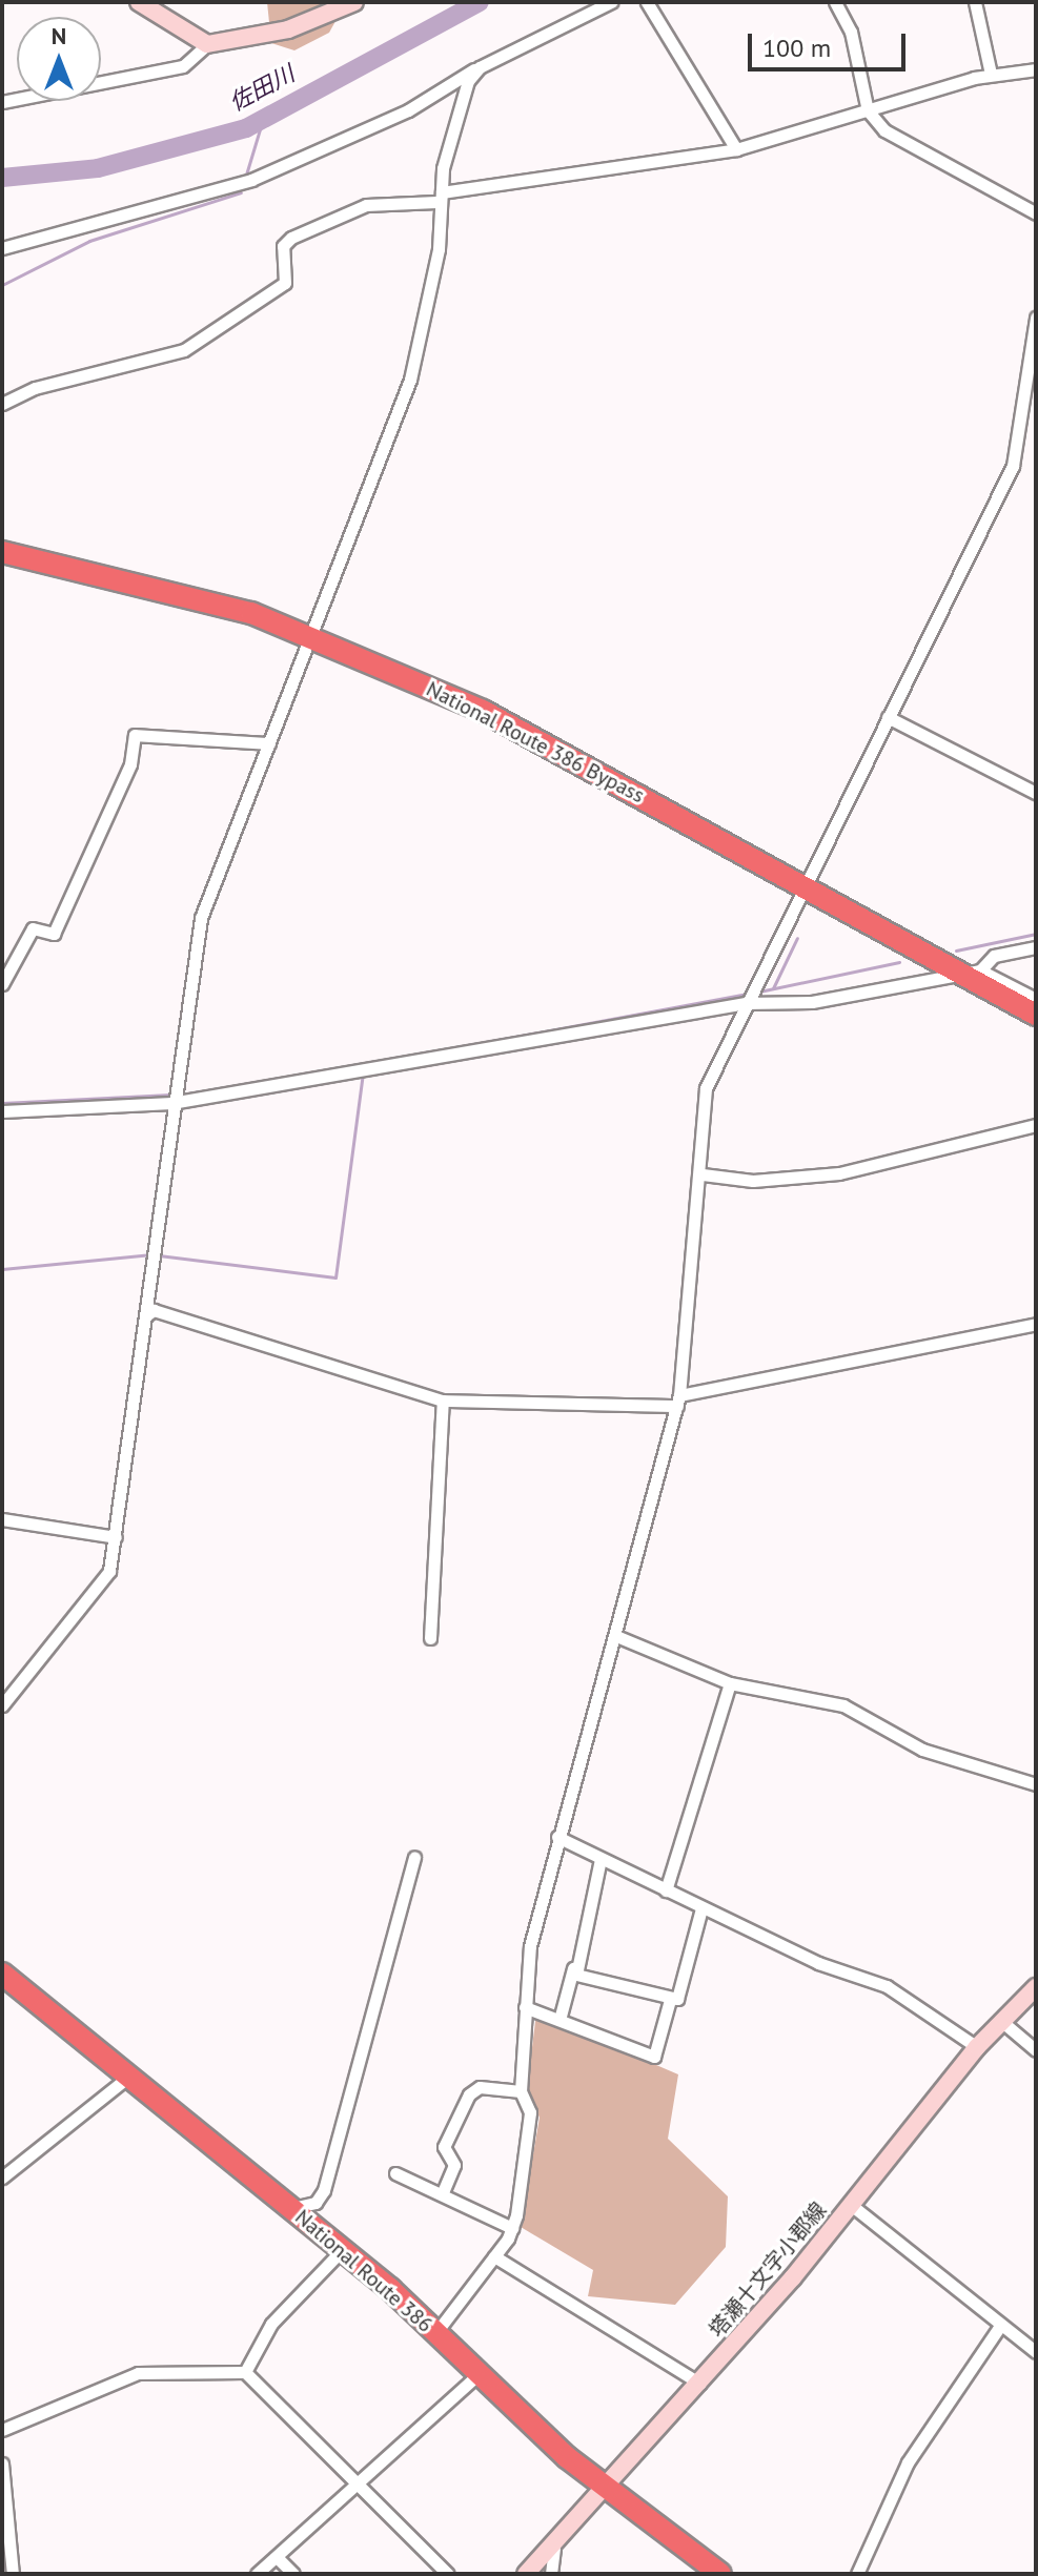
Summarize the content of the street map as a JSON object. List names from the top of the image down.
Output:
{
  "streets": {
    "highway": ["National Route 386 Bypass", "National Route 386"],
    "main road": ["塔瀬十文字小郡線"]
  },
  "crossings": [
    ["塔瀬十文字小郡線", "National Route 386"]
  ],
  "water": ["佐田川"],
  "scale_bar": "100 m",
  "north": "top"
}
